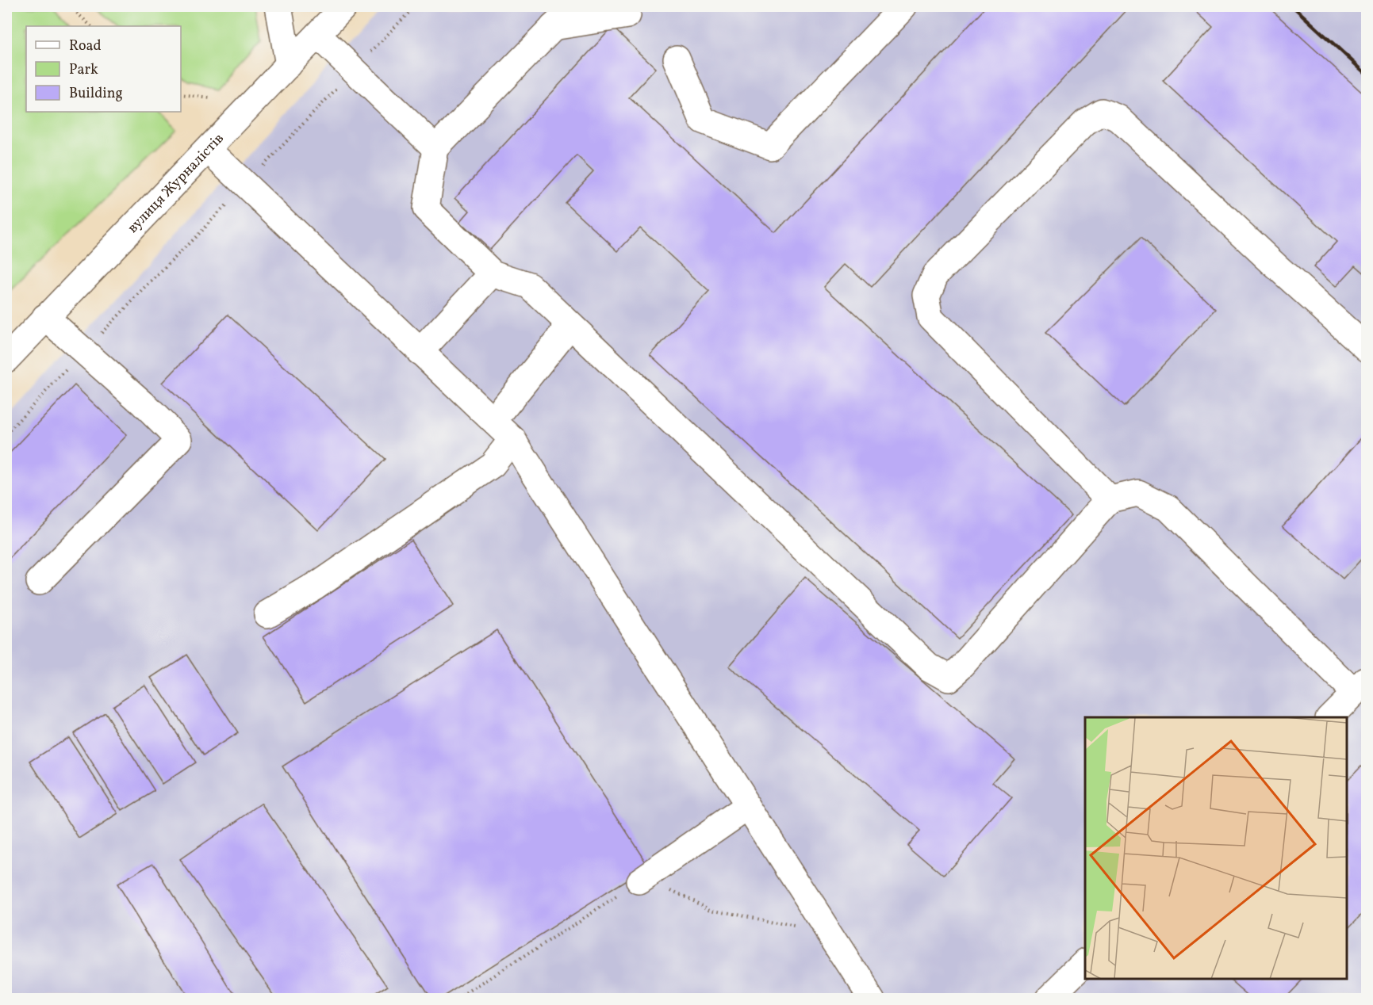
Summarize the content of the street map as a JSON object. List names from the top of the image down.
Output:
{
  "streets": {
    "street": ["вулиця Журналістів"]
  },
  "legend": ["Road", "Park", "Building"]
}
